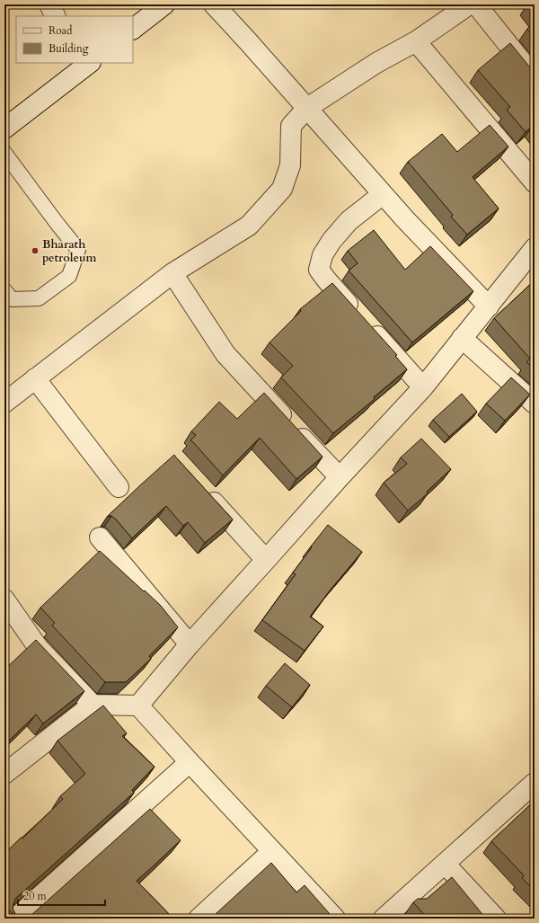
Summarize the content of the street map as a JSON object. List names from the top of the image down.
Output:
{
  "places": ["Bharath petroleum"],
  "legend": ["Road", "Building"],
  "scale_bar": "20 m"
}
